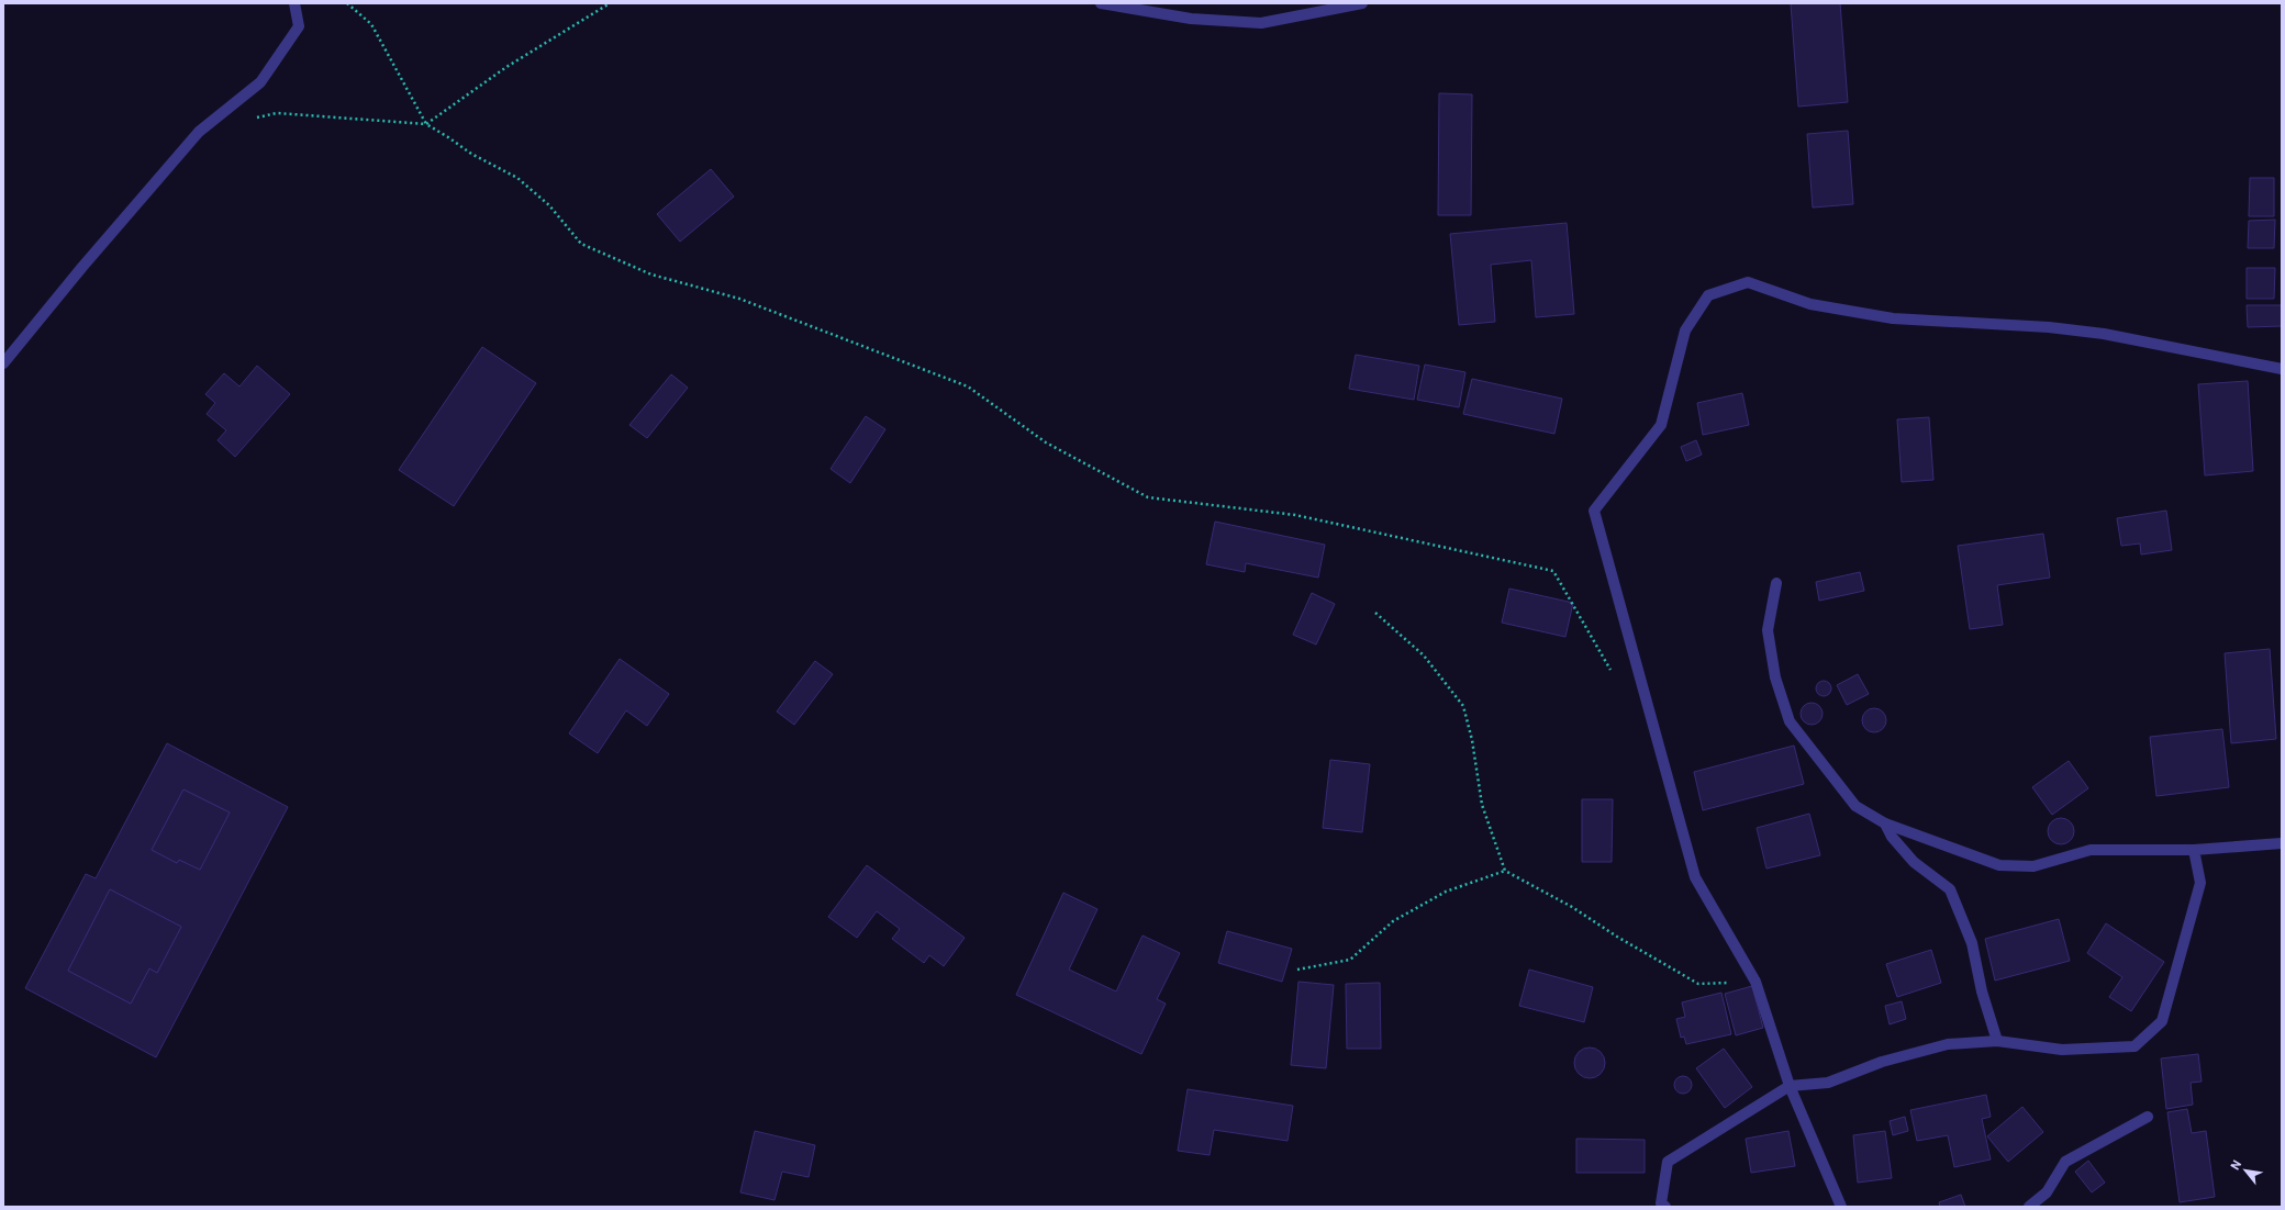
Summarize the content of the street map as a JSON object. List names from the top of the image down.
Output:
{
  "north": "top left"
}
